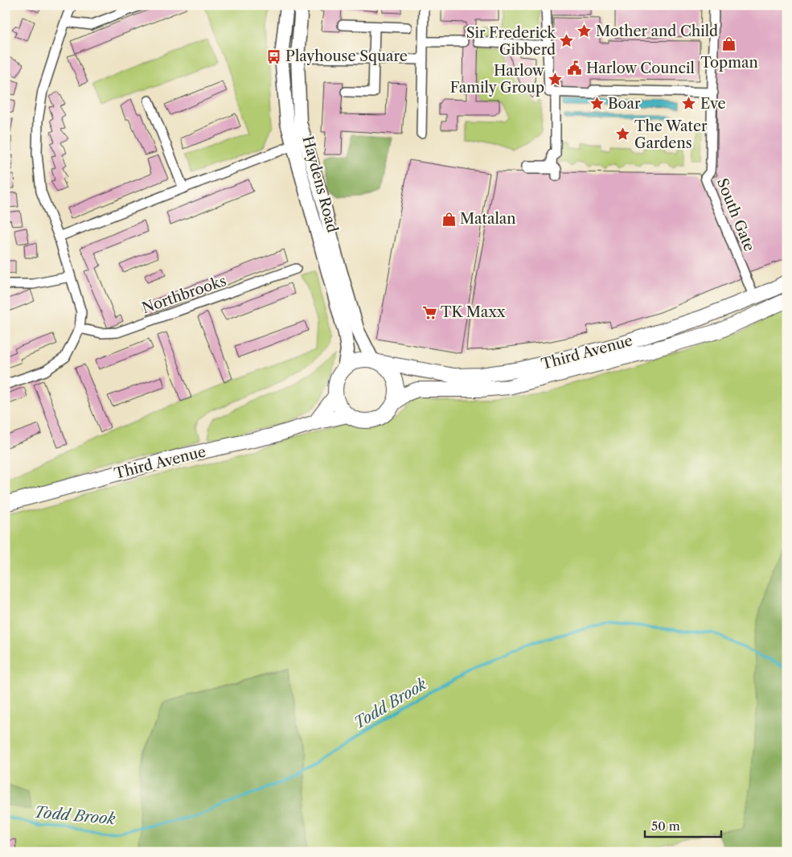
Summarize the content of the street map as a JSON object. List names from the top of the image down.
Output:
{
  "streets": {
    "main road": ["Third Avenue"],
    "street": ["Haydens Road", "South Gate", "Northbrooks"]
  },
  "crossings": [
    ["Haydens Road", "Third Avenue"]
  ],
  "water": ["Todd Brook"],
  "places": {
    "place": [
      "Mother and Child",
      "Sir Frederick Gibberd",
      "Harlow Family Group",
      "Boar",
      "Eve",
      "The Water Gardens"
    ],
    "shop": ["Topman", "Matalan"],
    "bus stop": ["Playhouse Square"],
    "public building": ["Harlow Council"],
    "supermarket": ["TK Maxx"]
  },
  "scale_bar": "50 m"
}
